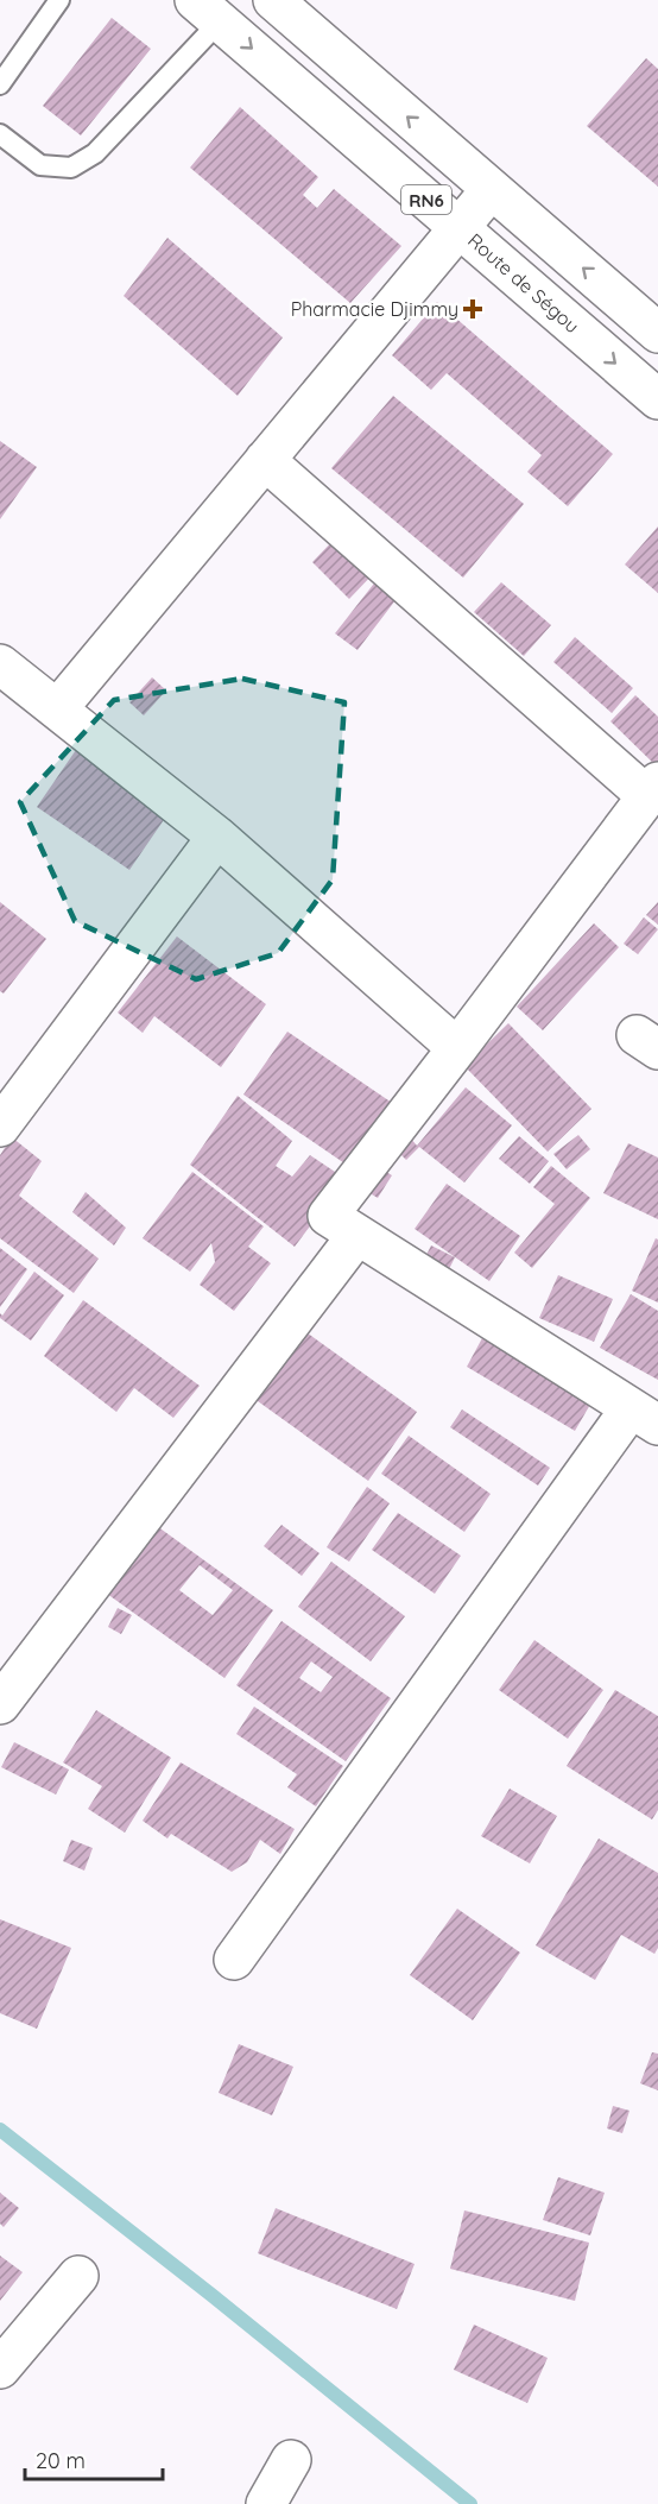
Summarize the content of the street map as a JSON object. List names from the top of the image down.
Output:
{
  "streets": {
    "main road": ["RN6", "Route de Ségou"]
  },
  "places": {
    "health": ["Pharmacie Djimmy"]
  },
  "scale_bar": "20 m"
}
